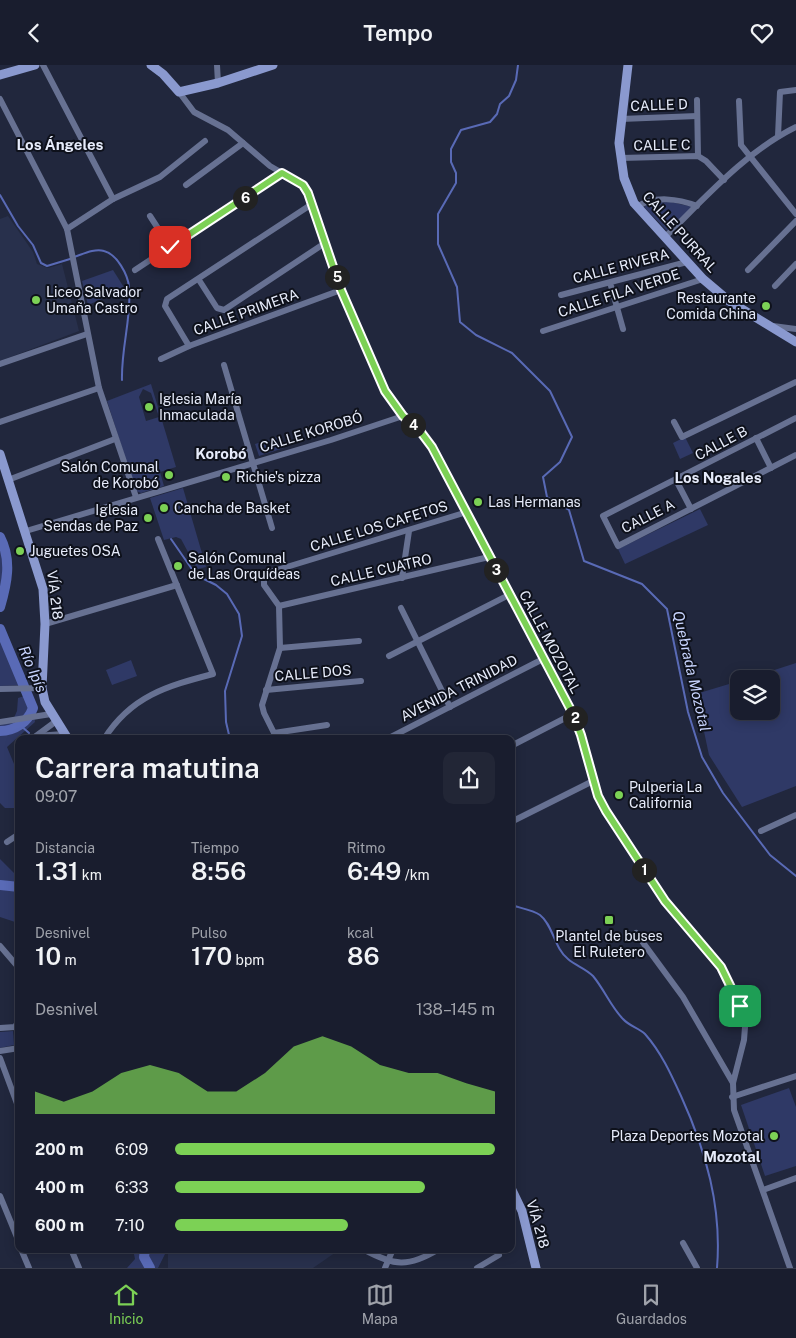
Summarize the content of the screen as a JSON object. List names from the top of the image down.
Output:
{
  "streets": {
    "street": [
      "CALLE D",
      "CALLE C",
      "CALLE PURRAL",
      "CALLE RIVERA",
      "CALLE FILA VERDE",
      "CALLE PRIMERA",
      "CALLE KOROBÓ",
      "CALLE B",
      "CALLE A",
      "CALLE LOS CAFETOS",
      "CALLE CUATRO",
      "VÍA 218",
      "CALLE MOZOTAL",
      "CALLE DOS",
      "AVENIDA TRINIDAD"
    ]
  },
  "crossings": [
    ["CALLE D", "CALLE PURRAL"],
    ["CALLE C", "CALLE PURRAL"],
    ["CALLE PURRAL", "CALLE RIVERA"],
    ["CALLE PURRAL", "CALLE FILA VERDE"],
    ["CALLE PRIMERA", "CALLE MOZOTAL"],
    ["CALLE KOROBÓ", "VÍA 218"],
    ["CALLE KOROBÓ", "CALLE MOZOTAL"],
    ["CALLE B", "CALLE A"],
    ["CALLE LOS CAFETOS", "CALLE CUATRO"],
    ["CALLE LOS CAFETOS", "CALLE MOZOTAL"],
    ["CALLE CUATRO", "CALLE MOZOTAL"],
    ["CALLE MOZOTAL", "AVENIDA TRINIDAD"]
  ],
  "districts": [
    "Los Ángeles",
    "Korobó",
    "Los Nogales",
    "Mozotal"
  ],
  "water": ["Río Ipís", "Quebrada Mozotal"],
  "places": {
    "other": [
      "Liceo Salvador Umaña Castro",
      "Restaurante Comida China",
      "Iglesia María Inmaculada",
      "Salón Comunal de Korobó",
      "Richie's pizza",
      "Las Hermanas",
      "Cancha de Basket",
      "Iglesia Sendas de Paz",
      "Juguetes OSA",
      "Salón Comunal de Las Orquídeas",
      "Pulperia La California",
      "Plaza Deportes Mozotal"
    ],
    "transit": ["Plantel de buses El Ruletero"]
  },
  "page": {
    "header": "Tempo",
    "pins": [
      "6",
      "5",
      "4",
      "3",
      "2",
      "1"
    ],
    "heading": ["Carrera matutina", "09:07"],
    "stats": [
      ["Distancia", "1.31 km"],
      ["Tiempo", "8:56"],
      ["Ritmo", "6:49 /km"],
      ["Desnivel", "10 m"],
      ["Pulso", "170 bpm"],
      ["kcal", "86"]
    ],
    "chart": ["Desnivel", "138–145 m"],
    "list": [
      {
        "name": "200 m",
        "note": "6:09"
      },
      {
        "name": "400 m",
        "note": "6:33"
      },
      {
        "name": "600 m",
        "note": "7:10"
      }
    ],
    "tabs": ["Inicio", "Mapa", "Guardados"]
  }
}
